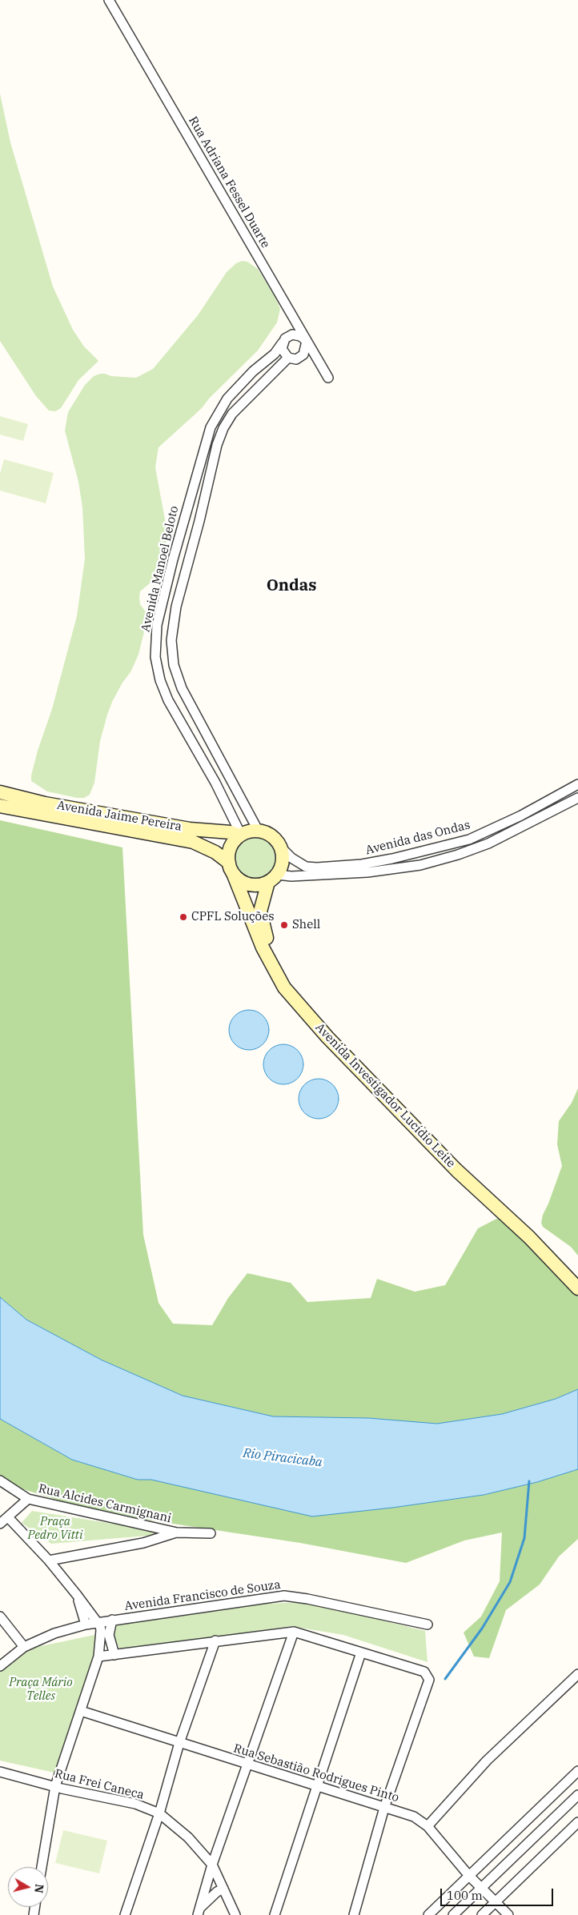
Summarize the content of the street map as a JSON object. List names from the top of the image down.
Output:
{
  "streets": {
    "main road": ["Avenida Jaime Pereira", "Avenida Investigador Lucídio Leite"],
    "street": [
      "Rua Adriana Fessel Duarte",
      "Avenida Manoel Beloto",
      "Avenida das Ondas",
      "Rua Alcides Carmignani",
      "Avenida Francisco de Souza",
      "Rua Sebastião Rodrigues Pinto",
      "Rua Frei Caneca"
    ]
  },
  "crossings": [
    ["Rua Adriana Fessel Duarte", "Avenida Manoel Beloto"],
    ["Avenida Manoel Beloto", "Avenida Jaime Pereira"],
    ["Avenida Manoel Beloto", "Avenida das Ondas"],
    ["Avenida Manoel Beloto", "Avenida Investigador Lucídio Leite"],
    ["Avenida Jaime Pereira", "Avenida das Ondas"],
    ["Avenida Jaime Pereira", "Avenida Investigador Lucídio Leite"],
    ["Avenida das Ondas", "Avenida Investigador Lucídio Leite"]
  ],
  "districts": ["Ondas"],
  "water": ["Rio Piracicaba"],
  "parks": ["Praça Pedro Vitti", "Praça Mário Telles"],
  "places": ["CPFL Soluções", "Shell"],
  "scale_bar": "100 m",
  "north": "right"
}
